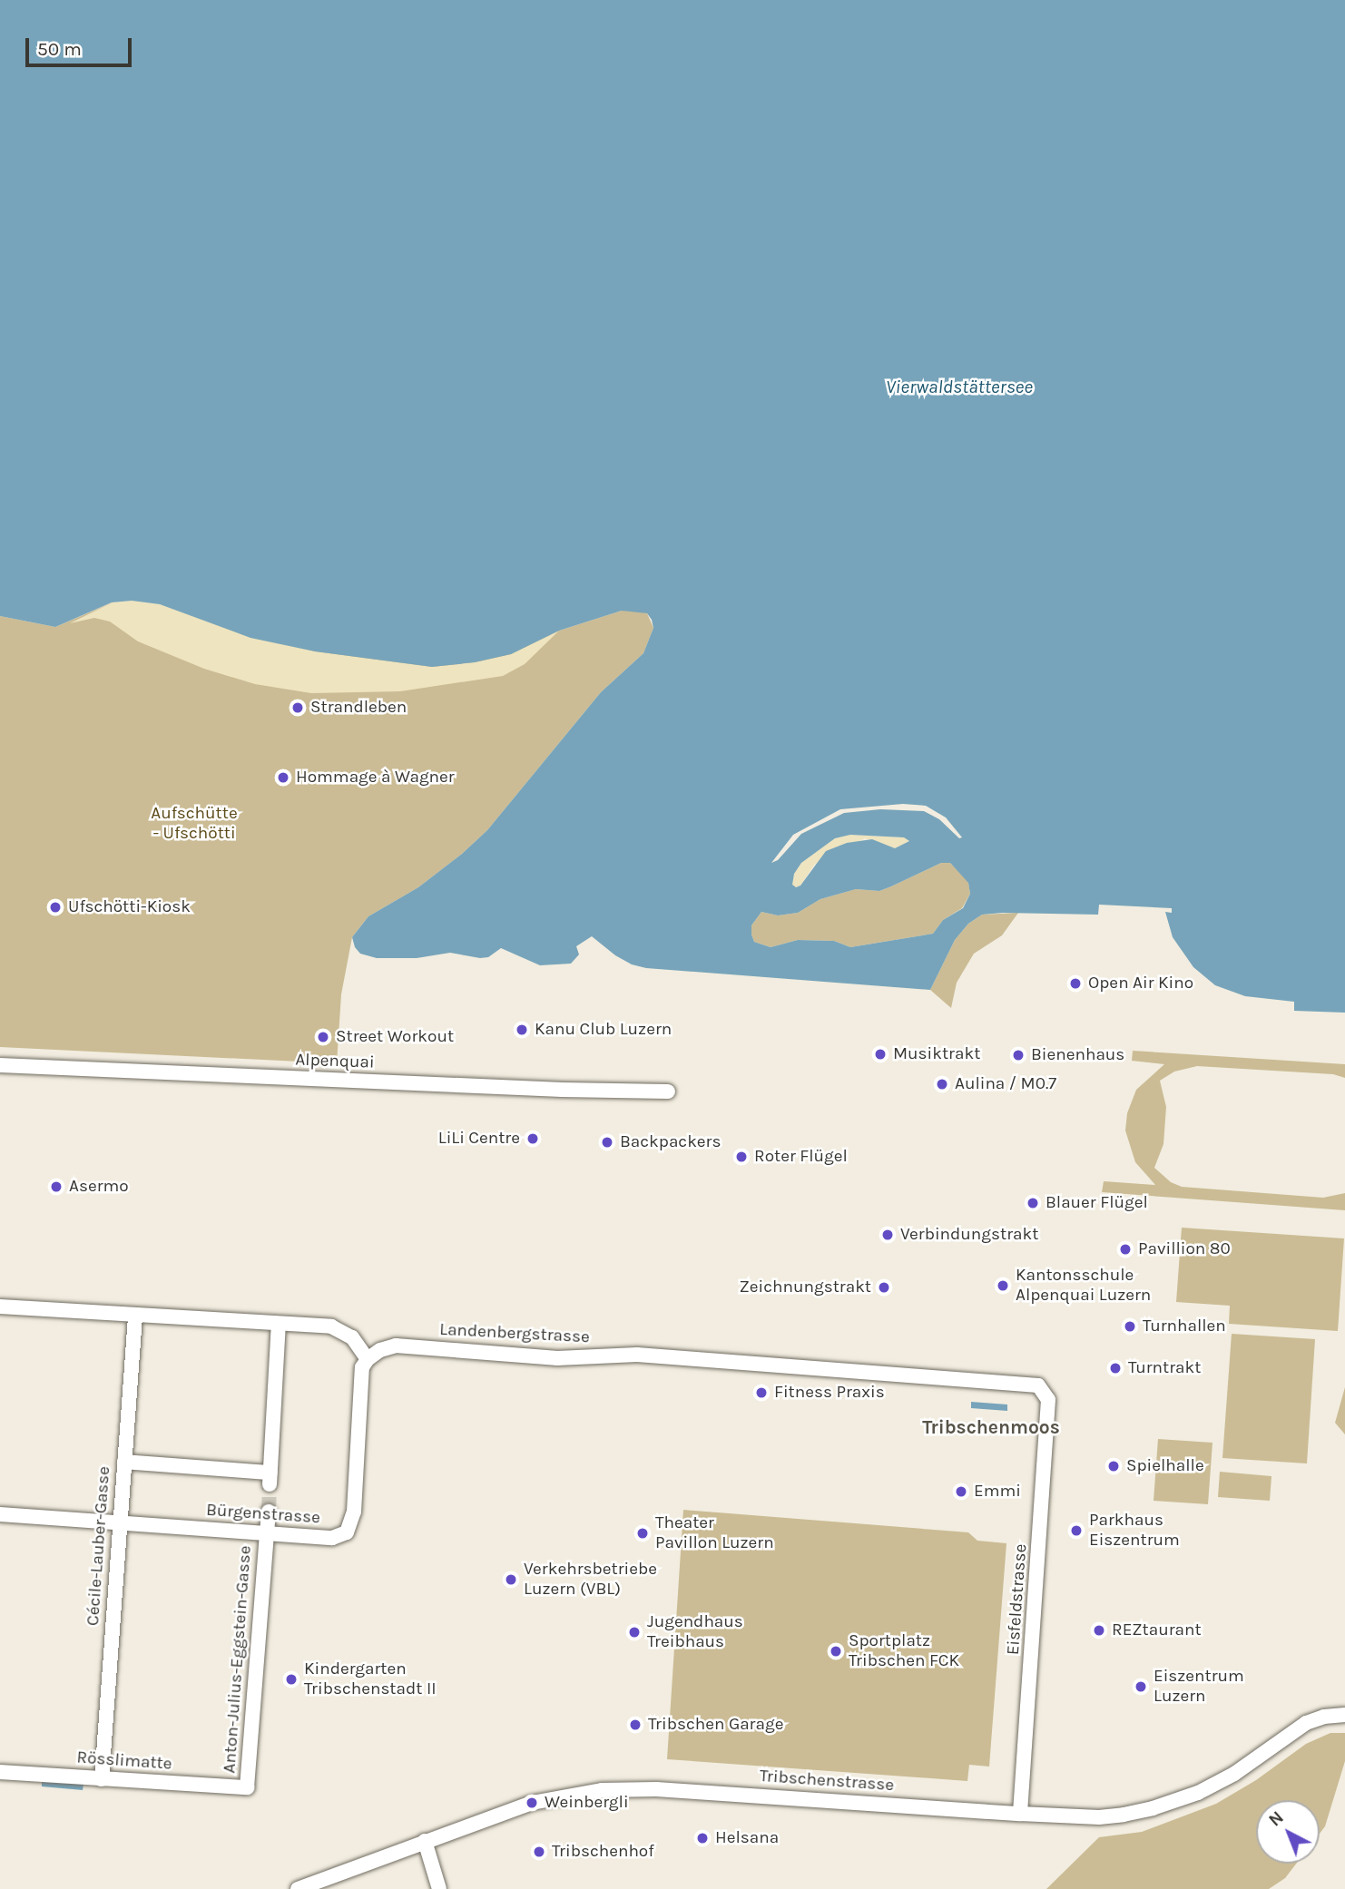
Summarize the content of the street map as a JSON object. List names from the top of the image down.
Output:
{
  "streets": {
    "street": [
      "Alpenquai",
      "Landenbergstrasse",
      "Bürgenstrasse",
      "Cécile-Lauber-Gasse",
      "Eisfeldstrasse",
      "Anton-Julius-Eggstein-Gasse",
      "Rösslimatte",
      "Tribschenstrasse"
    ]
  },
  "crossings": [
    ["Landenbergstrasse", "Bürgenstrasse"],
    ["Landenbergstrasse", "Eisfeldstrasse"],
    ["Bürgenstrasse", "Cécile-Lauber-Gasse"],
    ["Bürgenstrasse", "Anton-Julius-Eggstein-Gasse"],
    ["Cécile-Lauber-Gasse", "Rösslimatte"],
    ["Eisfeldstrasse", "Tribschenstrasse"],
    ["Anton-Julius-Eggstein-Gasse", "Rösslimatte"]
  ],
  "districts": ["Tribschenmoos"],
  "water": ["Vierwaldstättersee"],
  "parks": ["Aufschütte - Ufschötti"],
  "places": [
    "Strandleben",
    "Hommage à Wagner",
    "Ufschötti-Kiosk",
    "Open Air Kino",
    "Kanu Club Luzern",
    "Street Workout",
    "Musiktrakt",
    "Bienenhaus",
    "Aulina / M0.7",
    "LiLi Centre",
    "Backpackers",
    "Roter Flügel",
    "Asermo",
    "Blauer Flügel",
    "Verbindungstrakt",
    "Pavillion 80",
    "Kantonsschule Alpenquai Luzern",
    "Zeichnungstrakt",
    "Turnhallen",
    "Turntrakt",
    "Fitness Praxis",
    "Spielhalle",
    "Emmi",
    "Parkhaus Eiszentrum",
    "Theater Pavillon Luzern",
    "Verkehrsbetriebe Luzern (VBL)",
    "REZtaurant",
    "Jugendhaus Treibhaus",
    "Sportplatz Tribschen FCK",
    "Kindergarten Tribschenstadt II",
    "Eiszentrum Luzern",
    "Tribschen Garage",
    "Weinbergli",
    "Helsana",
    "Tribschenhof"
  ],
  "scale_bar": "50 m",
  "north": "top left"
}
